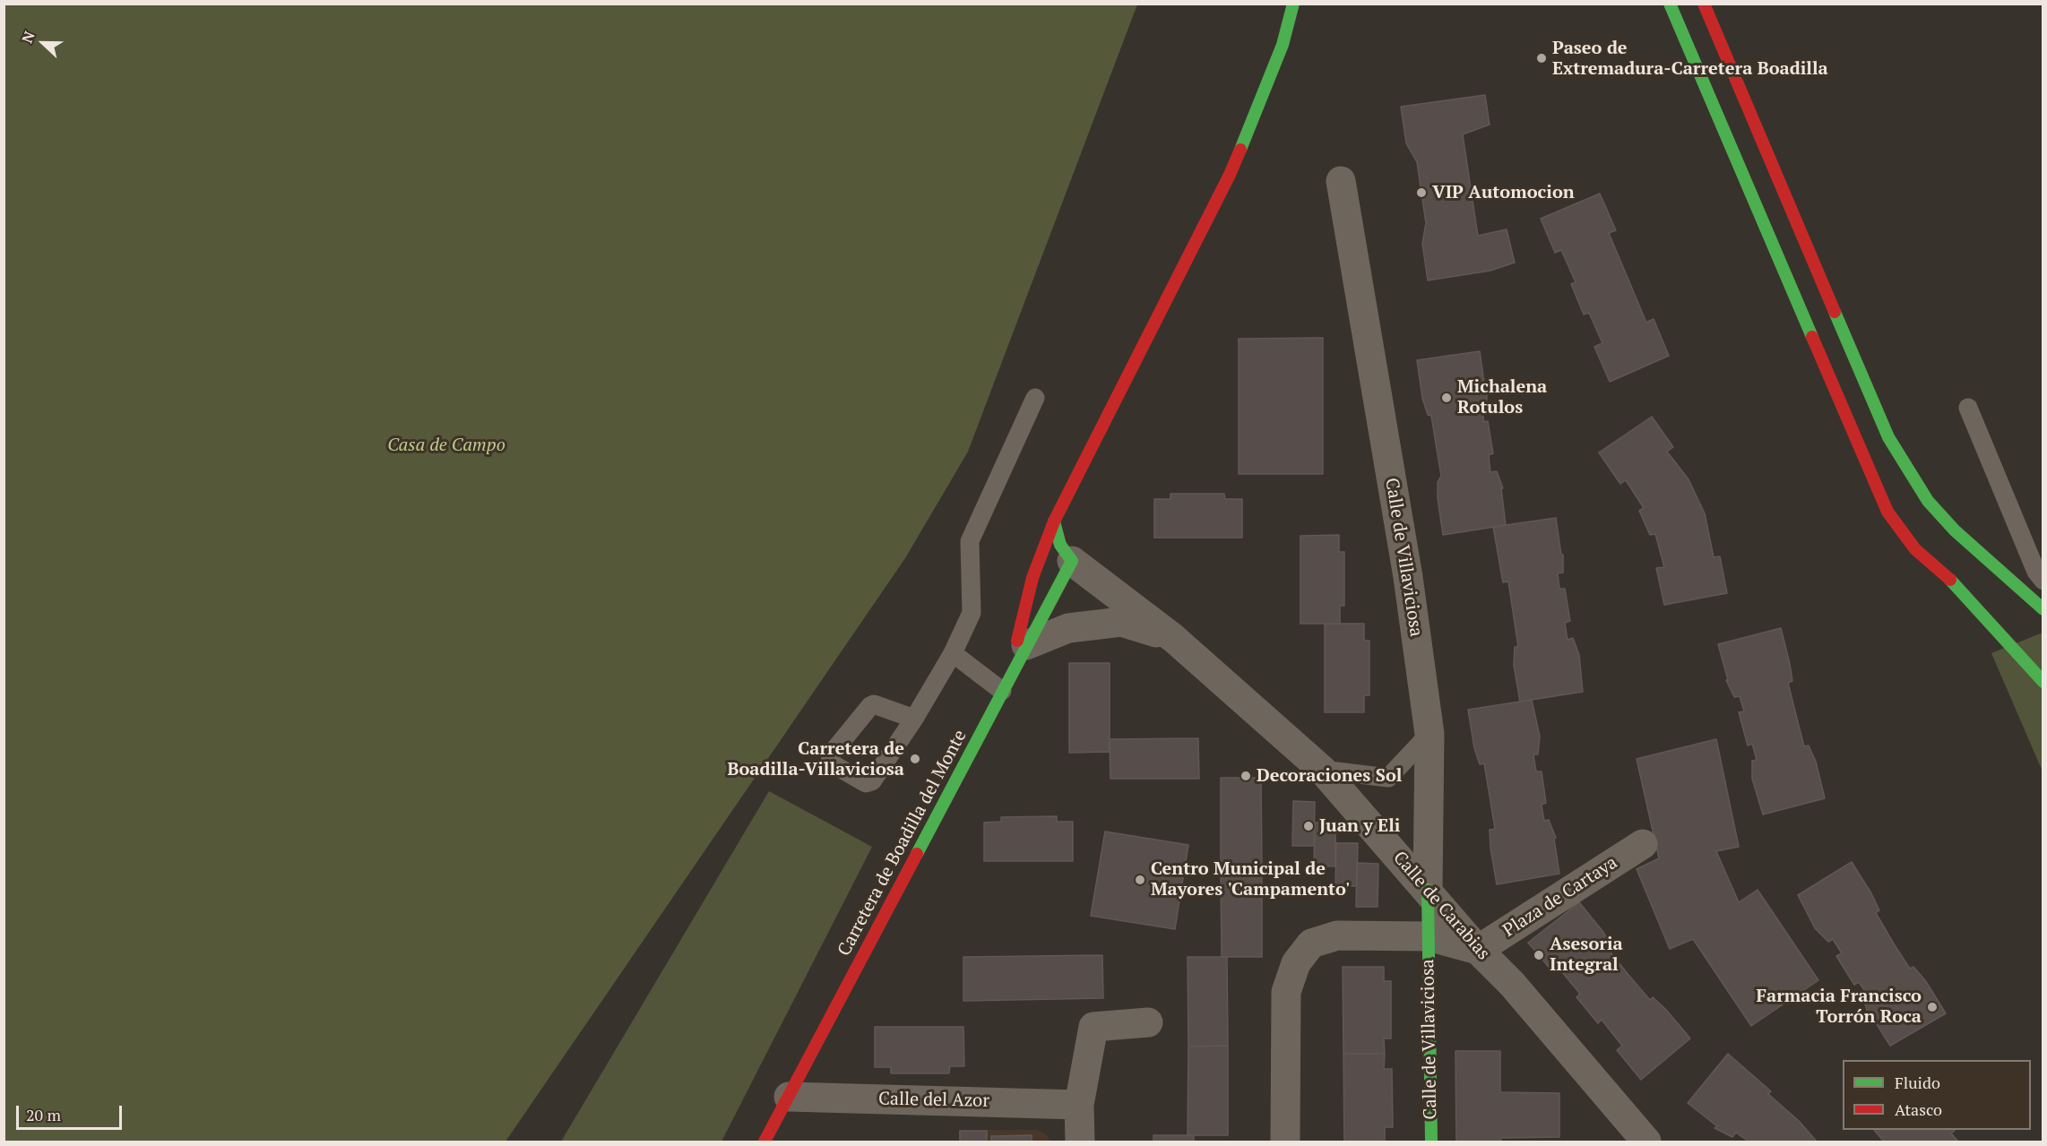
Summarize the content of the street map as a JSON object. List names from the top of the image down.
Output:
{
  "streets": {
    "main road": ["Calle de Villaviciosa", "Carretera de Boadilla del Monte"],
    "street": ["Plaza de Cartaya", "Calle de Carabias", "Calle del Azor"]
  },
  "crossings": [
    ["Calle de Villaviciosa", "Plaza de Cartaya"],
    ["Calle de Villaviciosa", "Calle de Carabias"],
    ["Carretera de Boadilla del Monte", "Calle de Carabias"],
    ["Carretera de Boadilla del Monte", "Calle del Azor"],
    ["Plaza de Cartaya", "Calle de Carabias"]
  ],
  "parks": ["Casa de Campo"],
  "places": [
    "Paseo de Extremadura-Carretera Boadilla",
    "VIP Automocion",
    "Michalena Rotulos",
    "Carretera de Boadilla-Villaviciosa",
    "Decoraciones Sol",
    "Juan y Eli",
    "Centro Municipal de Mayores 'Campamento'",
    "Asesoria Integral",
    "Farmacia Francisco Torrón Roca"
  ],
  "legend": ["Fluido", "Atasco"],
  "scale_bar": "20 m",
  "north": "left"
}
